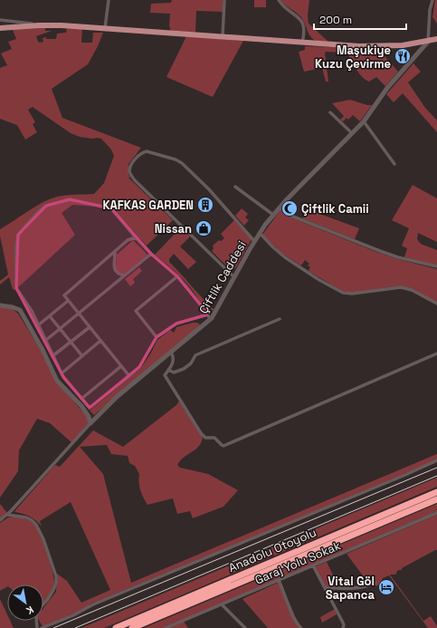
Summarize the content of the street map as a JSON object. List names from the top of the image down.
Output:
{
  "streets": {
    "highway": ["Anadolu Otoyolu"],
    "street": ["Çiftlik Caddesi", "Garaj Yolu Sokak"]
  },
  "places": {
    "restaurant": ["Maşukiye Kuzu Çevirme"],
    "building": ["KAFKAS GARDEN"],
    "mosque": ["Çiftlik Camii"],
    "shop": ["Nissan"],
    "hotel": ["Vital Göl Sapanca"]
  },
  "scale_bar": "200 m",
  "north": "bottom right"
}
